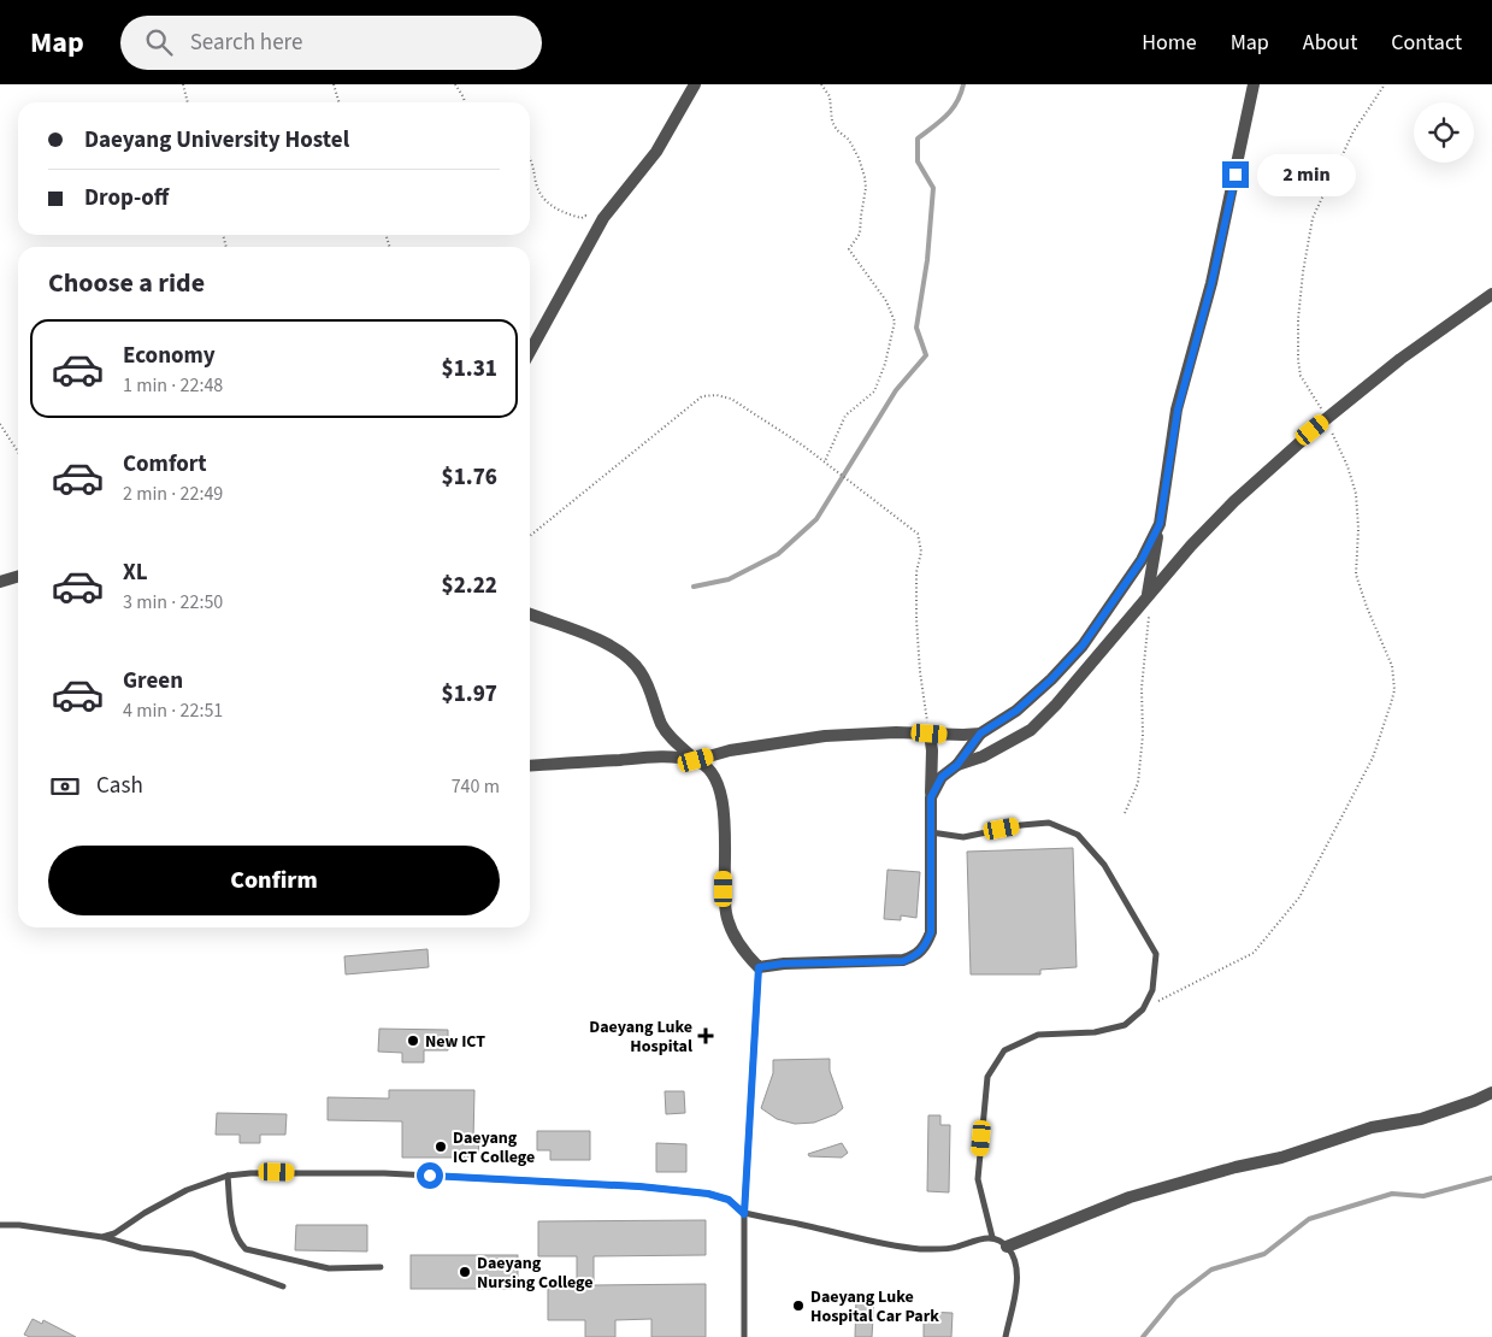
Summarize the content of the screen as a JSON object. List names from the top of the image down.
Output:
{
  "places": {
    "health": ["Daeyang Luke Hospital"],
    "other": [
      "New ICT",
      "Daeyang ICT College",
      "Daeyang Nursing College",
      "Daeyang Luke Hospital Car Park"
    ]
  },
  "page": {
    "header": "Map",
    "search": "Search here",
    "nav": [
      "Home",
      "Map",
      "About",
      "Contact"
    ],
    "banner": ["Daeyang University Hostel", "Drop-off"],
    "bubble": "2 min",
    "heading": "Choose a ride",
    "list": [
      {
        "name": "Economy",
        "note": "1 min · 22:48",
        "value": "$1.31"
      },
      {
        "name": "Comfort",
        "note": "2 min · 22:49",
        "value": "$1.76"
      },
      {
        "name": "XL",
        "note": "3 min · 22:50",
        "value": "$2.22"
      },
      {
        "name": "Green",
        "note": "4 min · 22:51",
        "value": "$1.97"
      }
    ],
    "pay": ["Cash", "740 m"],
    "buttons": "Confirm"
  }
}
